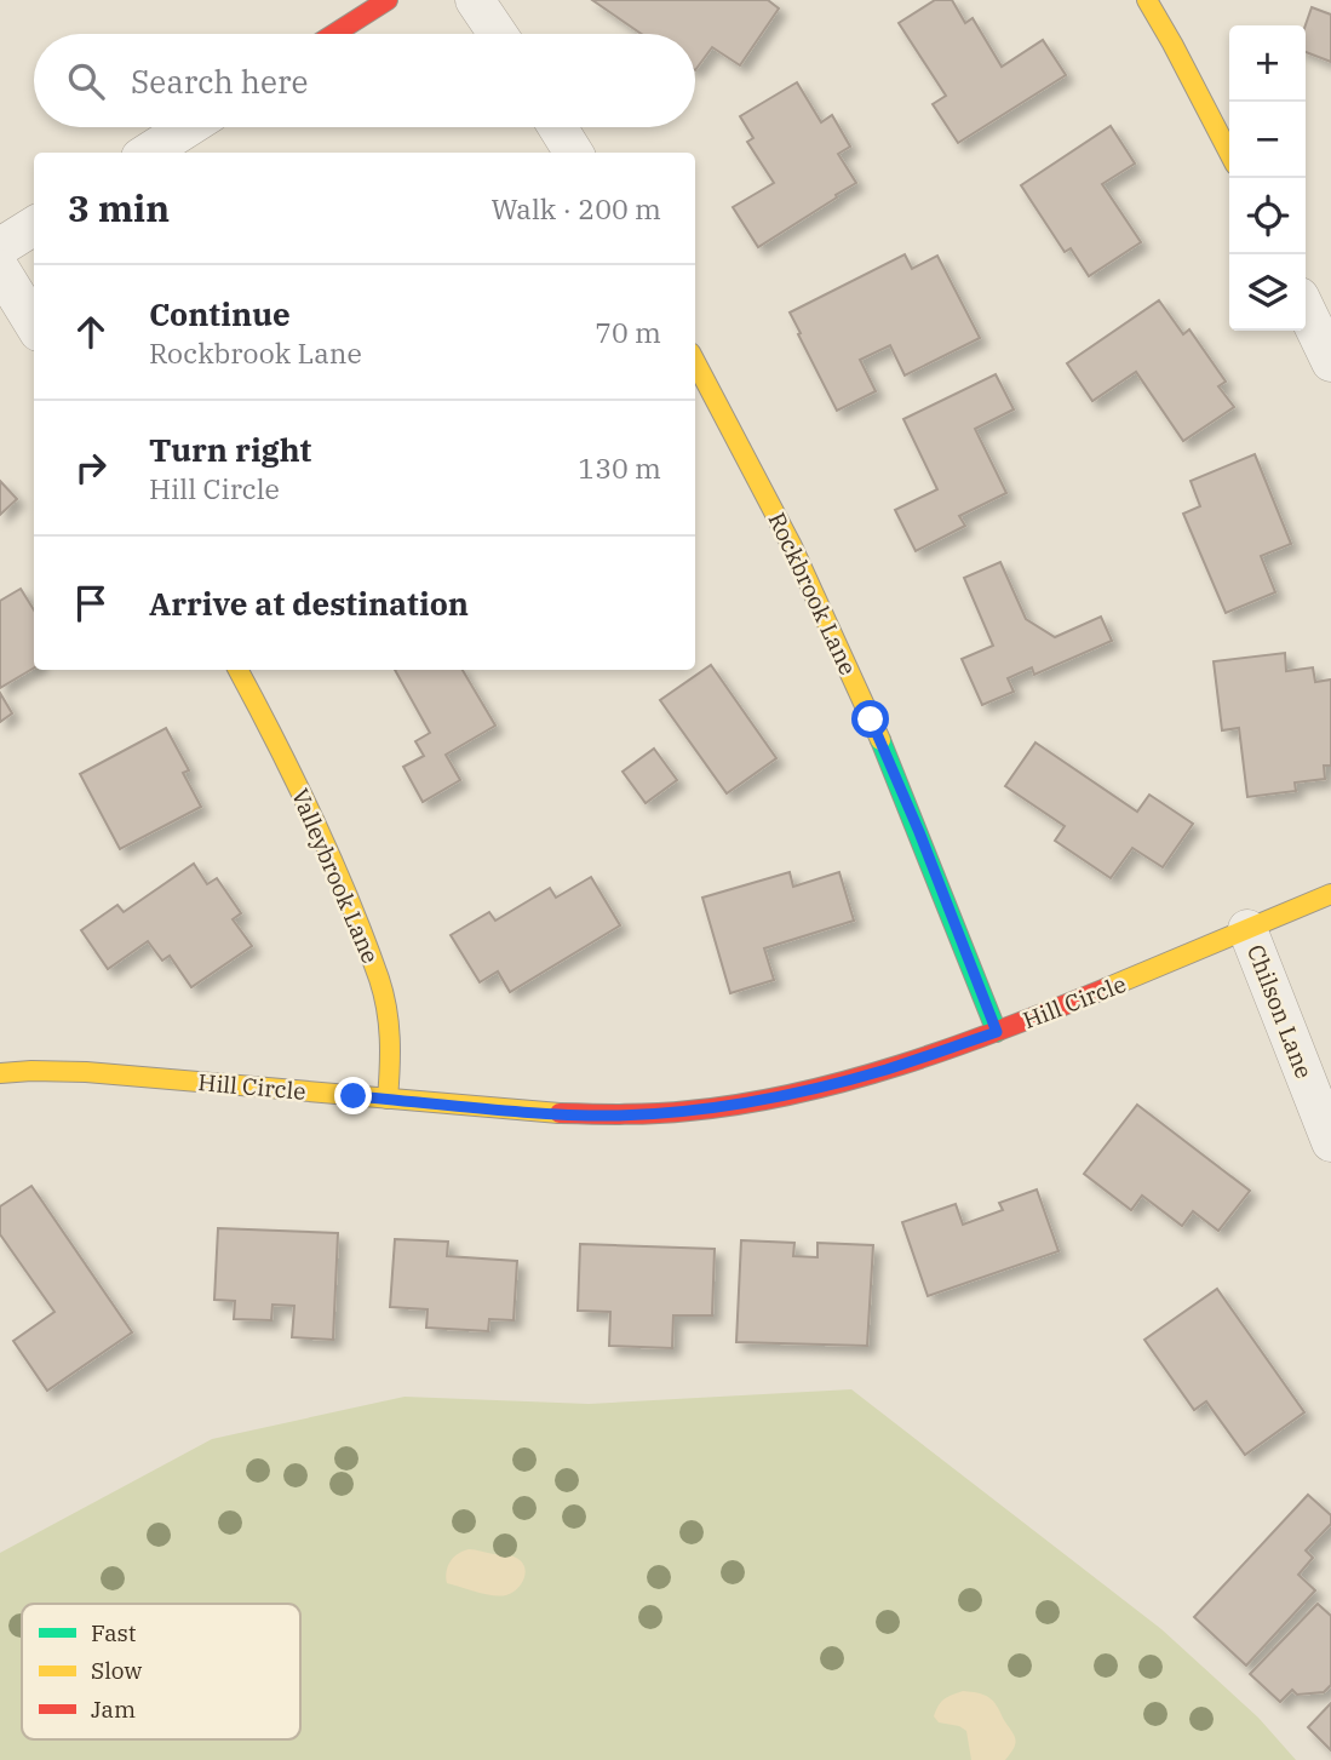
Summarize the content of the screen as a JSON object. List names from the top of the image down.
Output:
{
  "streets": {
    "street": [
      "Rockbrook Lane",
      "Valleybrook Lane",
      "Hill Circle",
      "Chilson Lane"
    ]
  },
  "crossings": [
    ["Rockbrook Lane", "Hill Circle"],
    ["Valleybrook Lane", "Hill Circle"],
    ["Hill Circle", "Chilson Lane"]
  ],
  "legend": ["Fast", "Slow", "Jam"],
  "page": {
    "map_buttons": ["+", "−"],
    "search": "Search here",
    "heading": ["3 min", "Walk · 200 m"],
    "list": [
      ["Continue", "Rockbrook Lane", "70 m"],
      ["Turn right", "Hill Circle", "130 m"],
      "Arrive at destination"
    ]
  }
}
